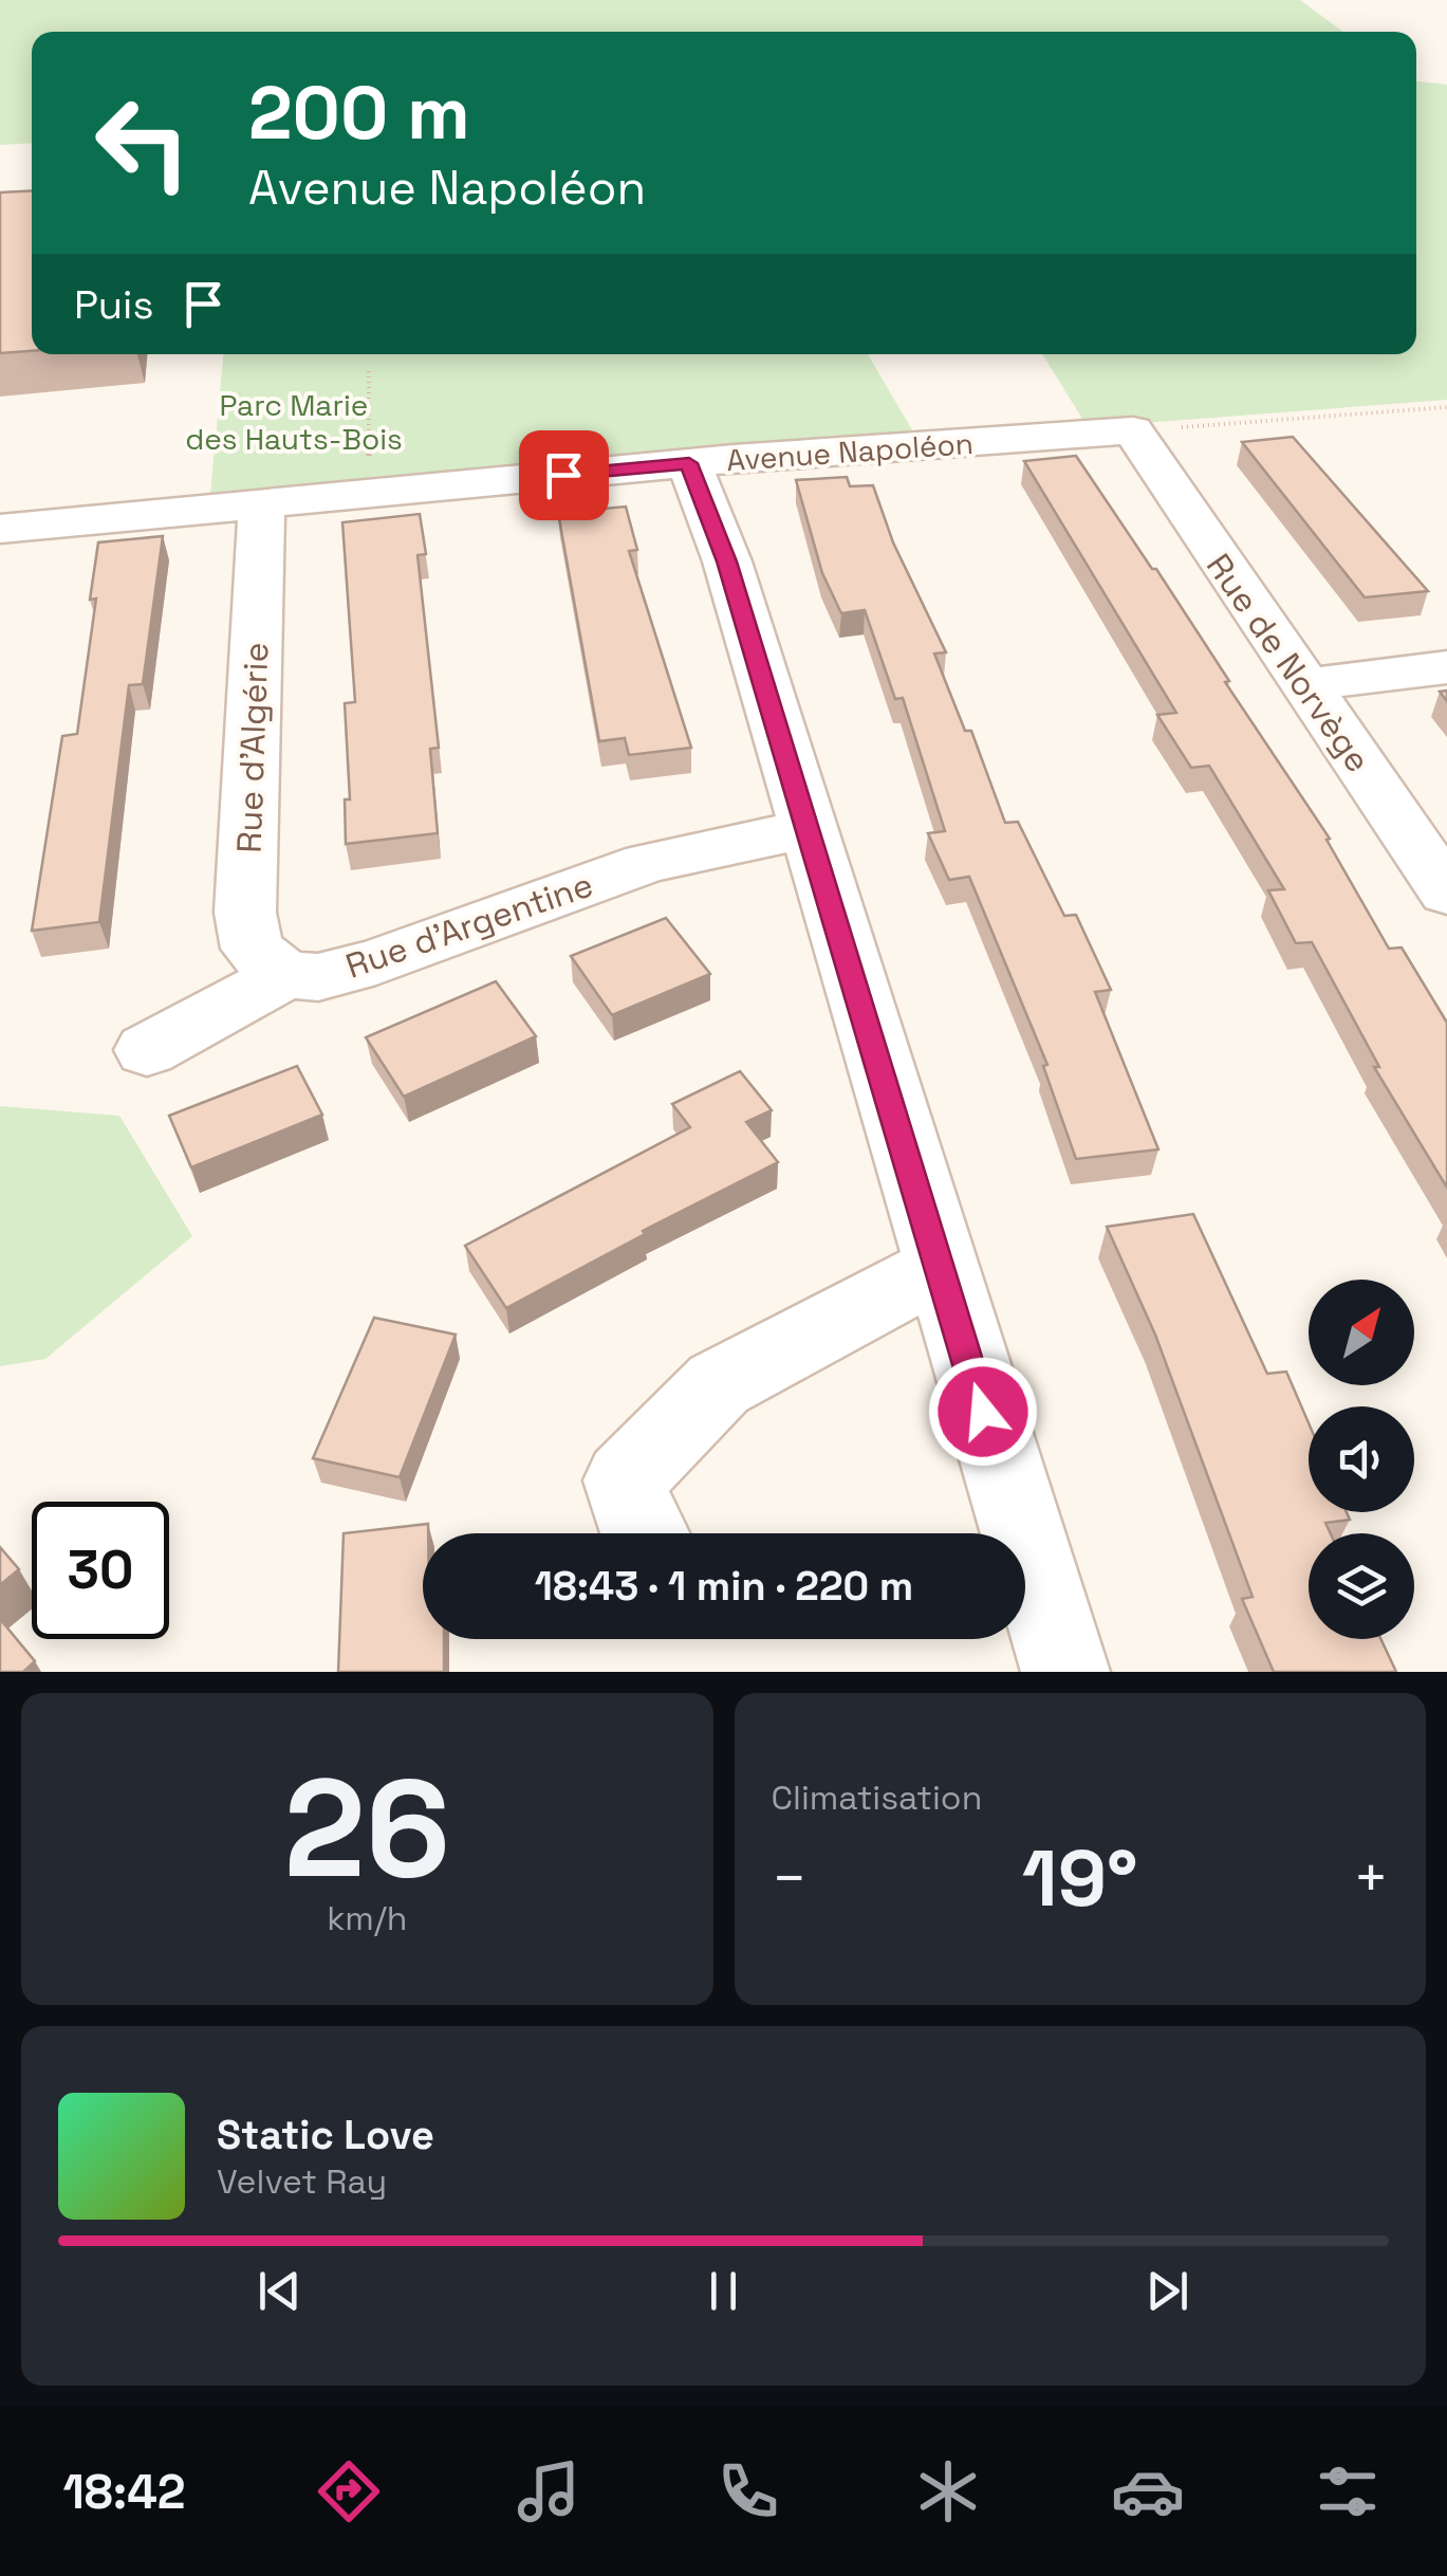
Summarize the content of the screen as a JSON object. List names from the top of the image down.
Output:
{
  "streets": {
    "street": [
      "Avenue Napoléon",
      "Rue de Norvège",
      "Rue d'Algérie",
      "Rue d'Argentine"
    ]
  },
  "crossings": [
    ["Avenue Napoléon", "Rue de Norvège"],
    ["Avenue Napoléon", "Rue d'Algérie"],
    ["Rue d'Algérie", "Rue d'Argentine"]
  ],
  "parks": ["Parc Marie des Hauts-Bois"],
  "north": "top right",
  "page": {
    "turn": ["200 m", "Avenue Napoléon"],
    "then": "Puis",
    "limit": "30",
    "trip": "18:43 · 1 min · 220 m",
    "tile": [
      ["26", "km/h"],
      "Climatisation"
    ],
    "heat": ["−", "19°", "+"],
    "song": ["Static Love", "Velvet Ray"],
    "tabs": "18:42"
  }
}
